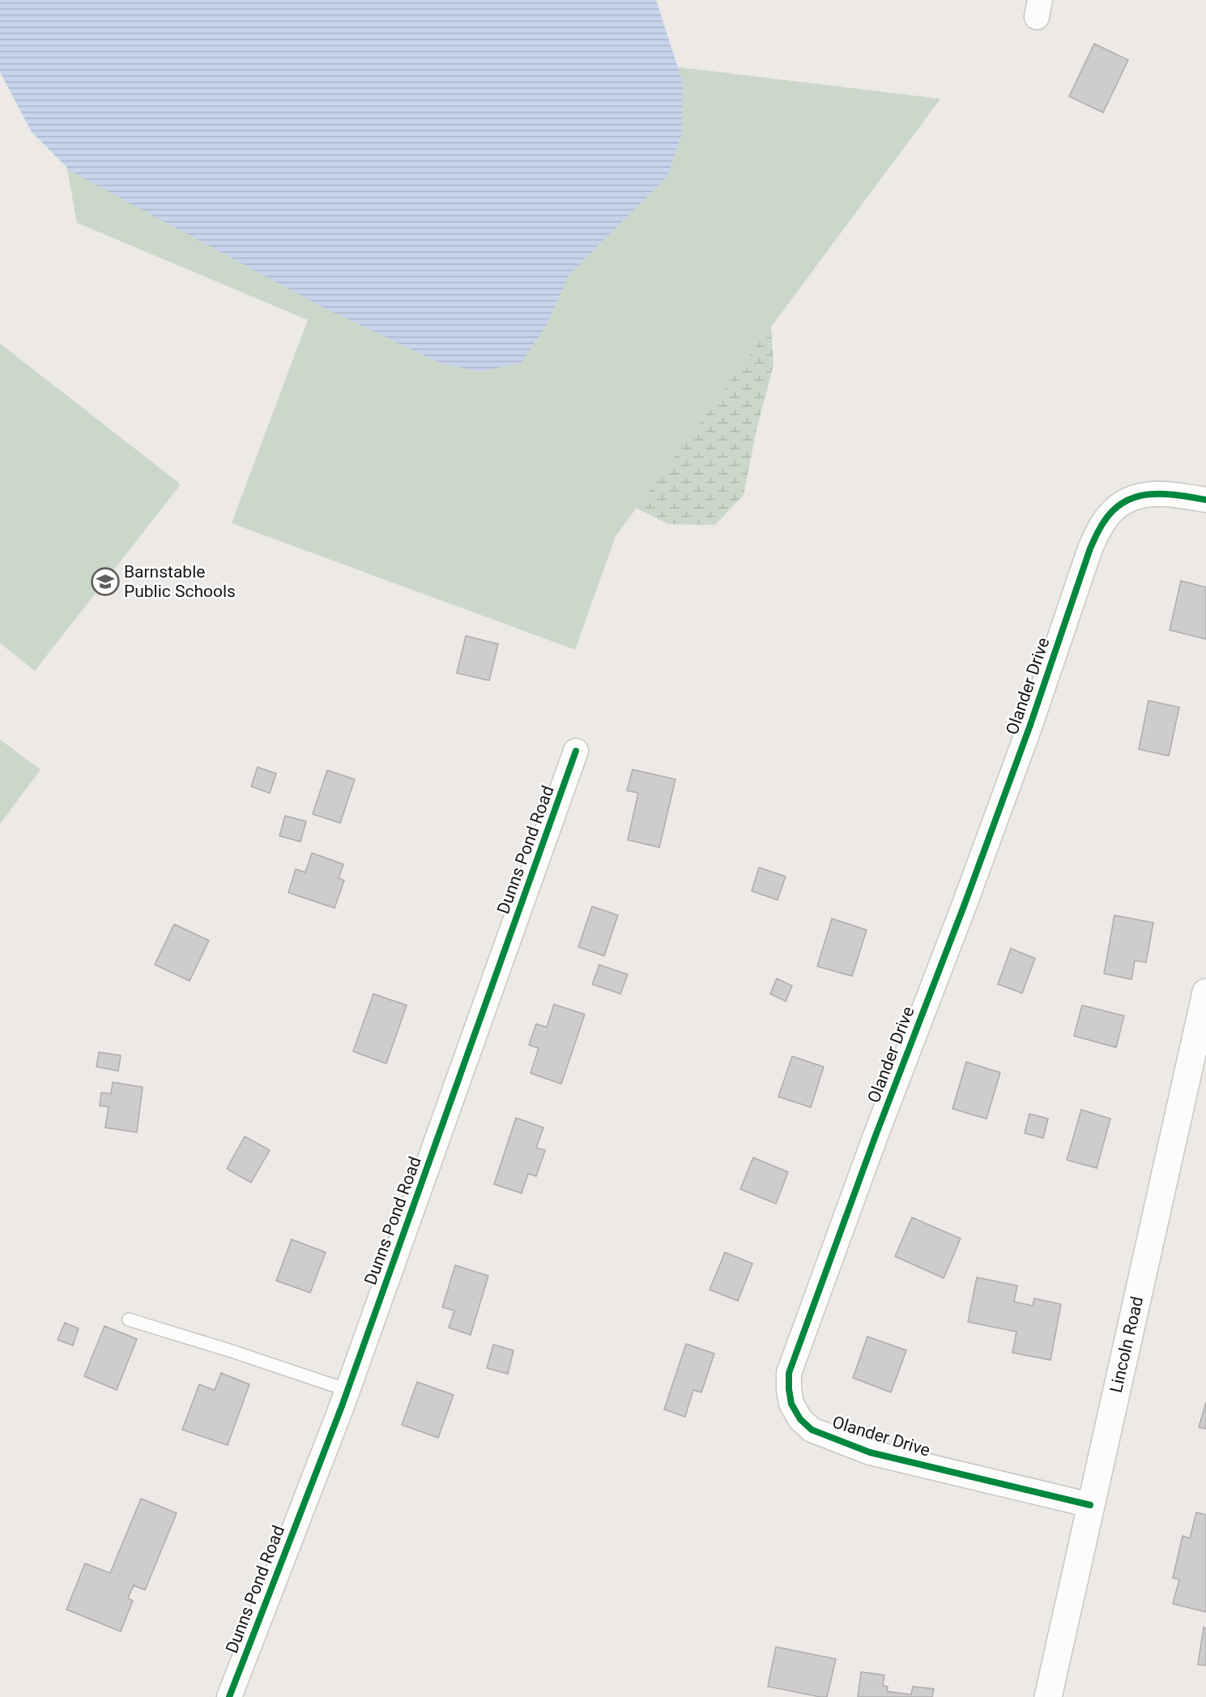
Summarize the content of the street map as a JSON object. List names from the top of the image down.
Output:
{
  "streets": {
    "street": ["Olander Drive", "Dunns Pond Road", "Lincoln Road"]
  },
  "crossings": [
    ["Olander Drive", "Lincoln Road"]
  ],
  "places": {
    "school or university": ["Barnstable Public Schools"]
  }
}
